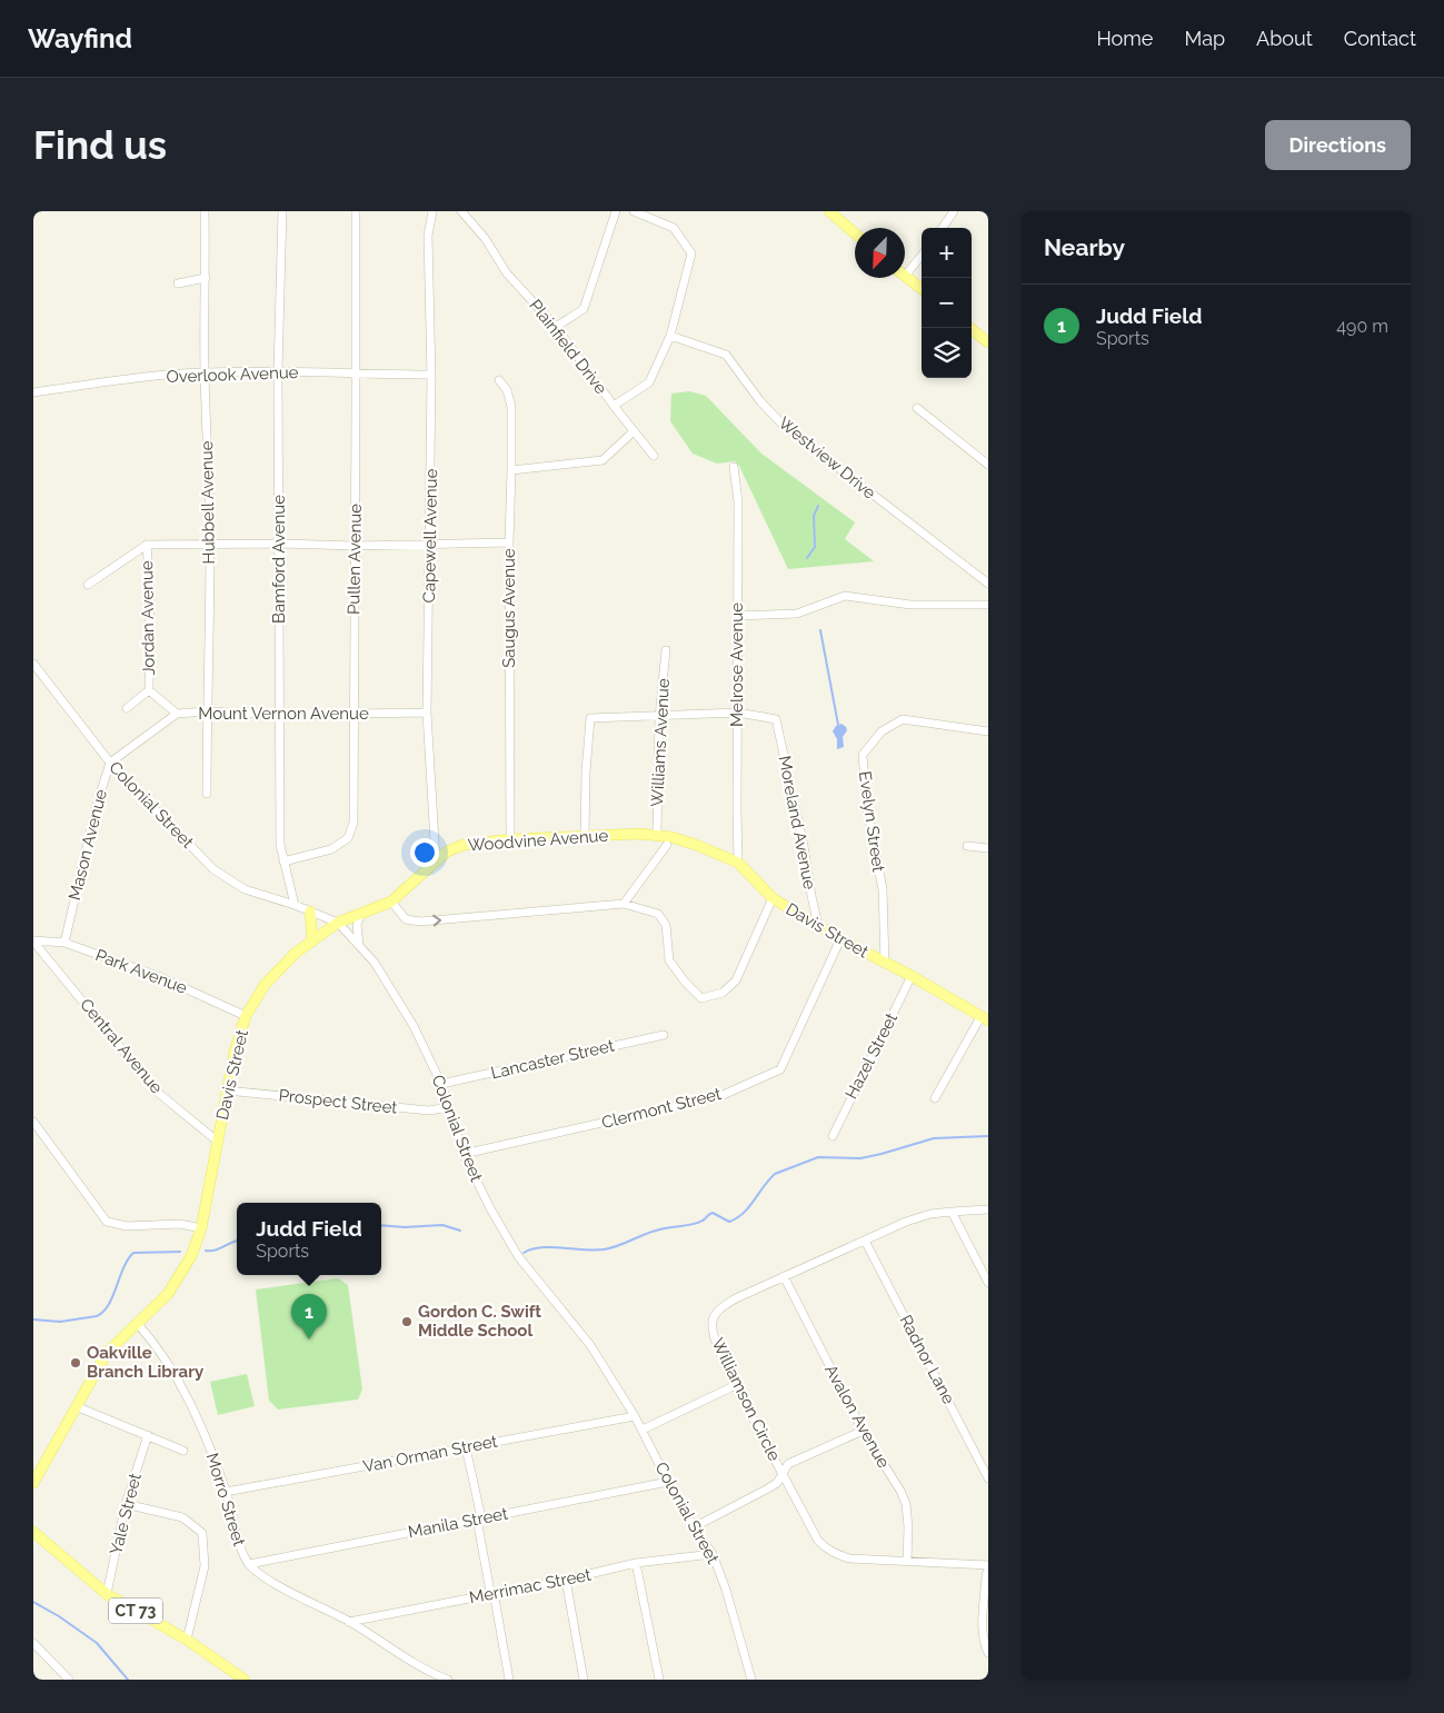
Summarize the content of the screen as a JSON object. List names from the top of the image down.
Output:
{
  "streets": {
    "main road": ["Woodvine Avenue", "Davis Street", "CT 73"],
    "street": [
      "Plainfield Drive",
      "Overlook Avenue",
      "Westview Drive",
      "Hubbell Avenue",
      "Capewell Avenue",
      "Bamford Avenue",
      "Pullen Avenue",
      "Saugus Avenue",
      "Jordan Avenue",
      "Melrose Avenue",
      "Mount Vernon Avenue",
      "Williams Avenue",
      "Colonial Street",
      "Evelyn Street",
      "Moreland Avenue",
      "Mason Avenue",
      "Park Avenue",
      "Central Avenue",
      "Hazel Street",
      "Lancaster Street",
      "Prospect Street",
      "Clermont Street",
      "Radnor Lane",
      "Williamson Circle",
      "Avalon Avenue",
      "Van Orman Street",
      "Morro Street",
      "Yale Street",
      "Manila Street",
      "Merrimac Street"
    ]
  },
  "crossings": [
    ["Overlook Avenue", "Hubbell Avenue"],
    ["Overlook Avenue", "Capewell Avenue"],
    ["Overlook Avenue", "Bamford Avenue"],
    ["Overlook Avenue", "Pullen Avenue"],
    ["Hubbell Avenue", "Mount Vernon Avenue"],
    ["Capewell Avenue", "Mount Vernon Avenue"],
    ["Capewell Avenue", "Woodvine Avenue"],
    ["Bamford Avenue", "Pullen Avenue"],
    ["Bamford Avenue", "Mount Vernon Avenue"],
    ["Bamford Avenue", "Colonial Street"],
    ["Pullen Avenue", "Mount Vernon Avenue"],
    ["Saugus Avenue", "Woodvine Avenue"],
    ["Jordan Avenue", "Mount Vernon Avenue"],
    ["Melrose Avenue", "Moreland Avenue"],
    ["Melrose Avenue", "Davis Street"],
    ["Williams Avenue", "Woodvine Avenue"],
    ["Colonial Street", "Mason Avenue"],
    ["Colonial Street", "Davis Street"],
    ["Colonial Street", "Lancaster Street"],
    ["Colonial Street", "Prospect Street"],
    ["Colonial Street", "Clermont Street"],
    ["Colonial Street", "Van Orman Street"],
    ["Colonial Street", "Manila Street"],
    ["Colonial Street", "Merrimac Street"],
    ["Evelyn Street", "Davis Street"],
    ["Moreland Avenue", "Davis Street"],
    ["Woodvine Avenue", "Davis Street"],
    ["Mason Avenue", "Park Avenue"],
    ["Davis Street", "Park Avenue"],
    ["Davis Street", "Central Avenue"],
    ["Davis Street", "Hazel Street"],
    ["Davis Street", "Prospect Street"],
    ["Davis Street", "Clermont Street"],
    ["Davis Street", "Morro Street"],
    ["Park Avenue", "Central Avenue"],
    ["Radnor Lane", "Williamson Circle"],
    ["Williamson Circle", "Avalon Avenue"],
    ["Van Orman Street", "Morro Street"],
    ["Morro Street", "Manila Street"],
    ["Morro Street", "Merrimac Street"],
    ["Yale Street", "CT 73"]
  ],
  "places": ["Gordon C. Swift Middle School", "Oakville Branch Library"],
  "north": "bottom left",
  "page": {
    "header": "Wayfind",
    "nav": [
      "Home",
      "Map",
      "About",
      "Contact"
    ],
    "buttons": "Directions",
    "title": "Find us",
    "heading": "Nearby",
    "map_buttons": ["+", "−"],
    "list": [
      {
        "mark": "1",
        "name": "Judd Field",
        "note": "Sports",
        "value": "490 m"
      }
    ],
    "popup": ["Judd Field", "Sports"],
    "pins": "1"
  }
}
